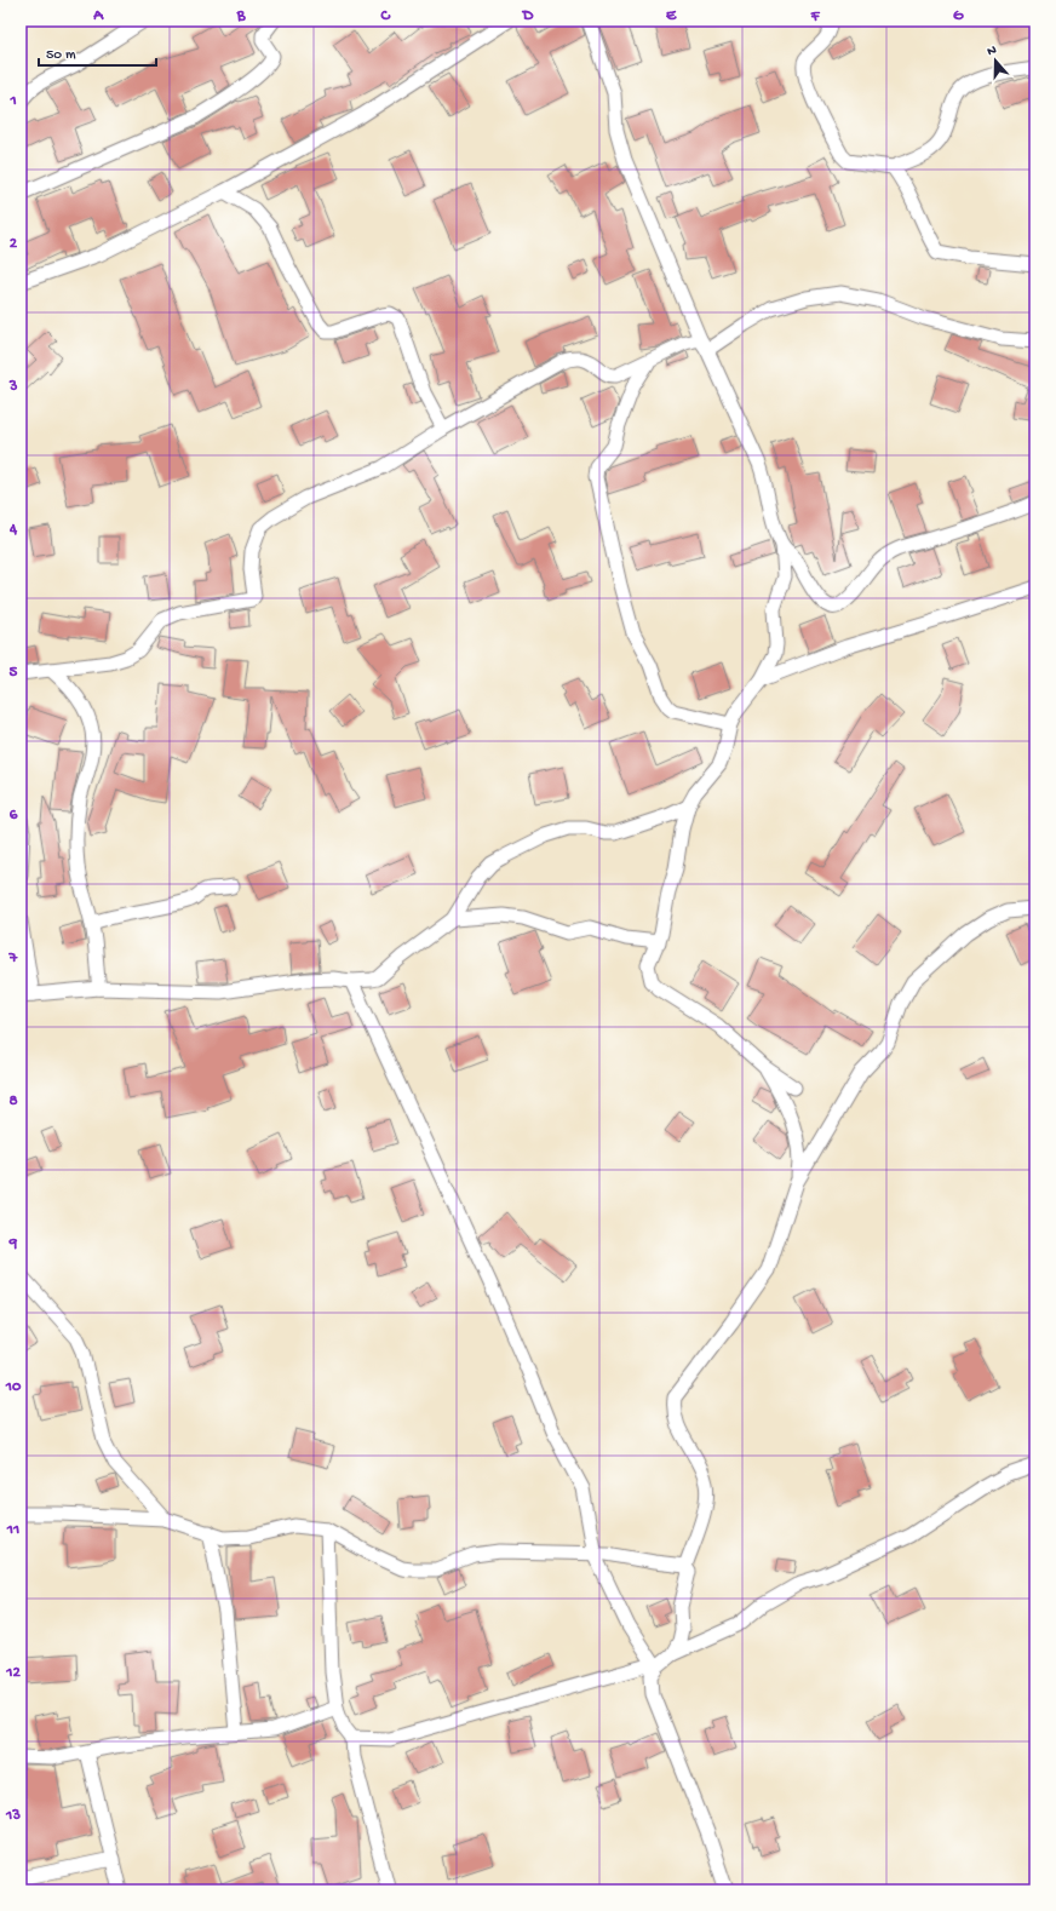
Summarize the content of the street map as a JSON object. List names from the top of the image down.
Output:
{
  "scale_bar": "50 m",
  "north": "top",
  "grid": {
    "columns": [
      "A",
      "B",
      "C",
      "D",
      "E",
      "F",
      "G"
    ],
    "rows": [
      "1",
      "2",
      "3",
      "4",
      "5",
      "6",
      "7",
      "8",
      "9",
      "10",
      "11",
      "12",
      "13"
    ]
  }
}
